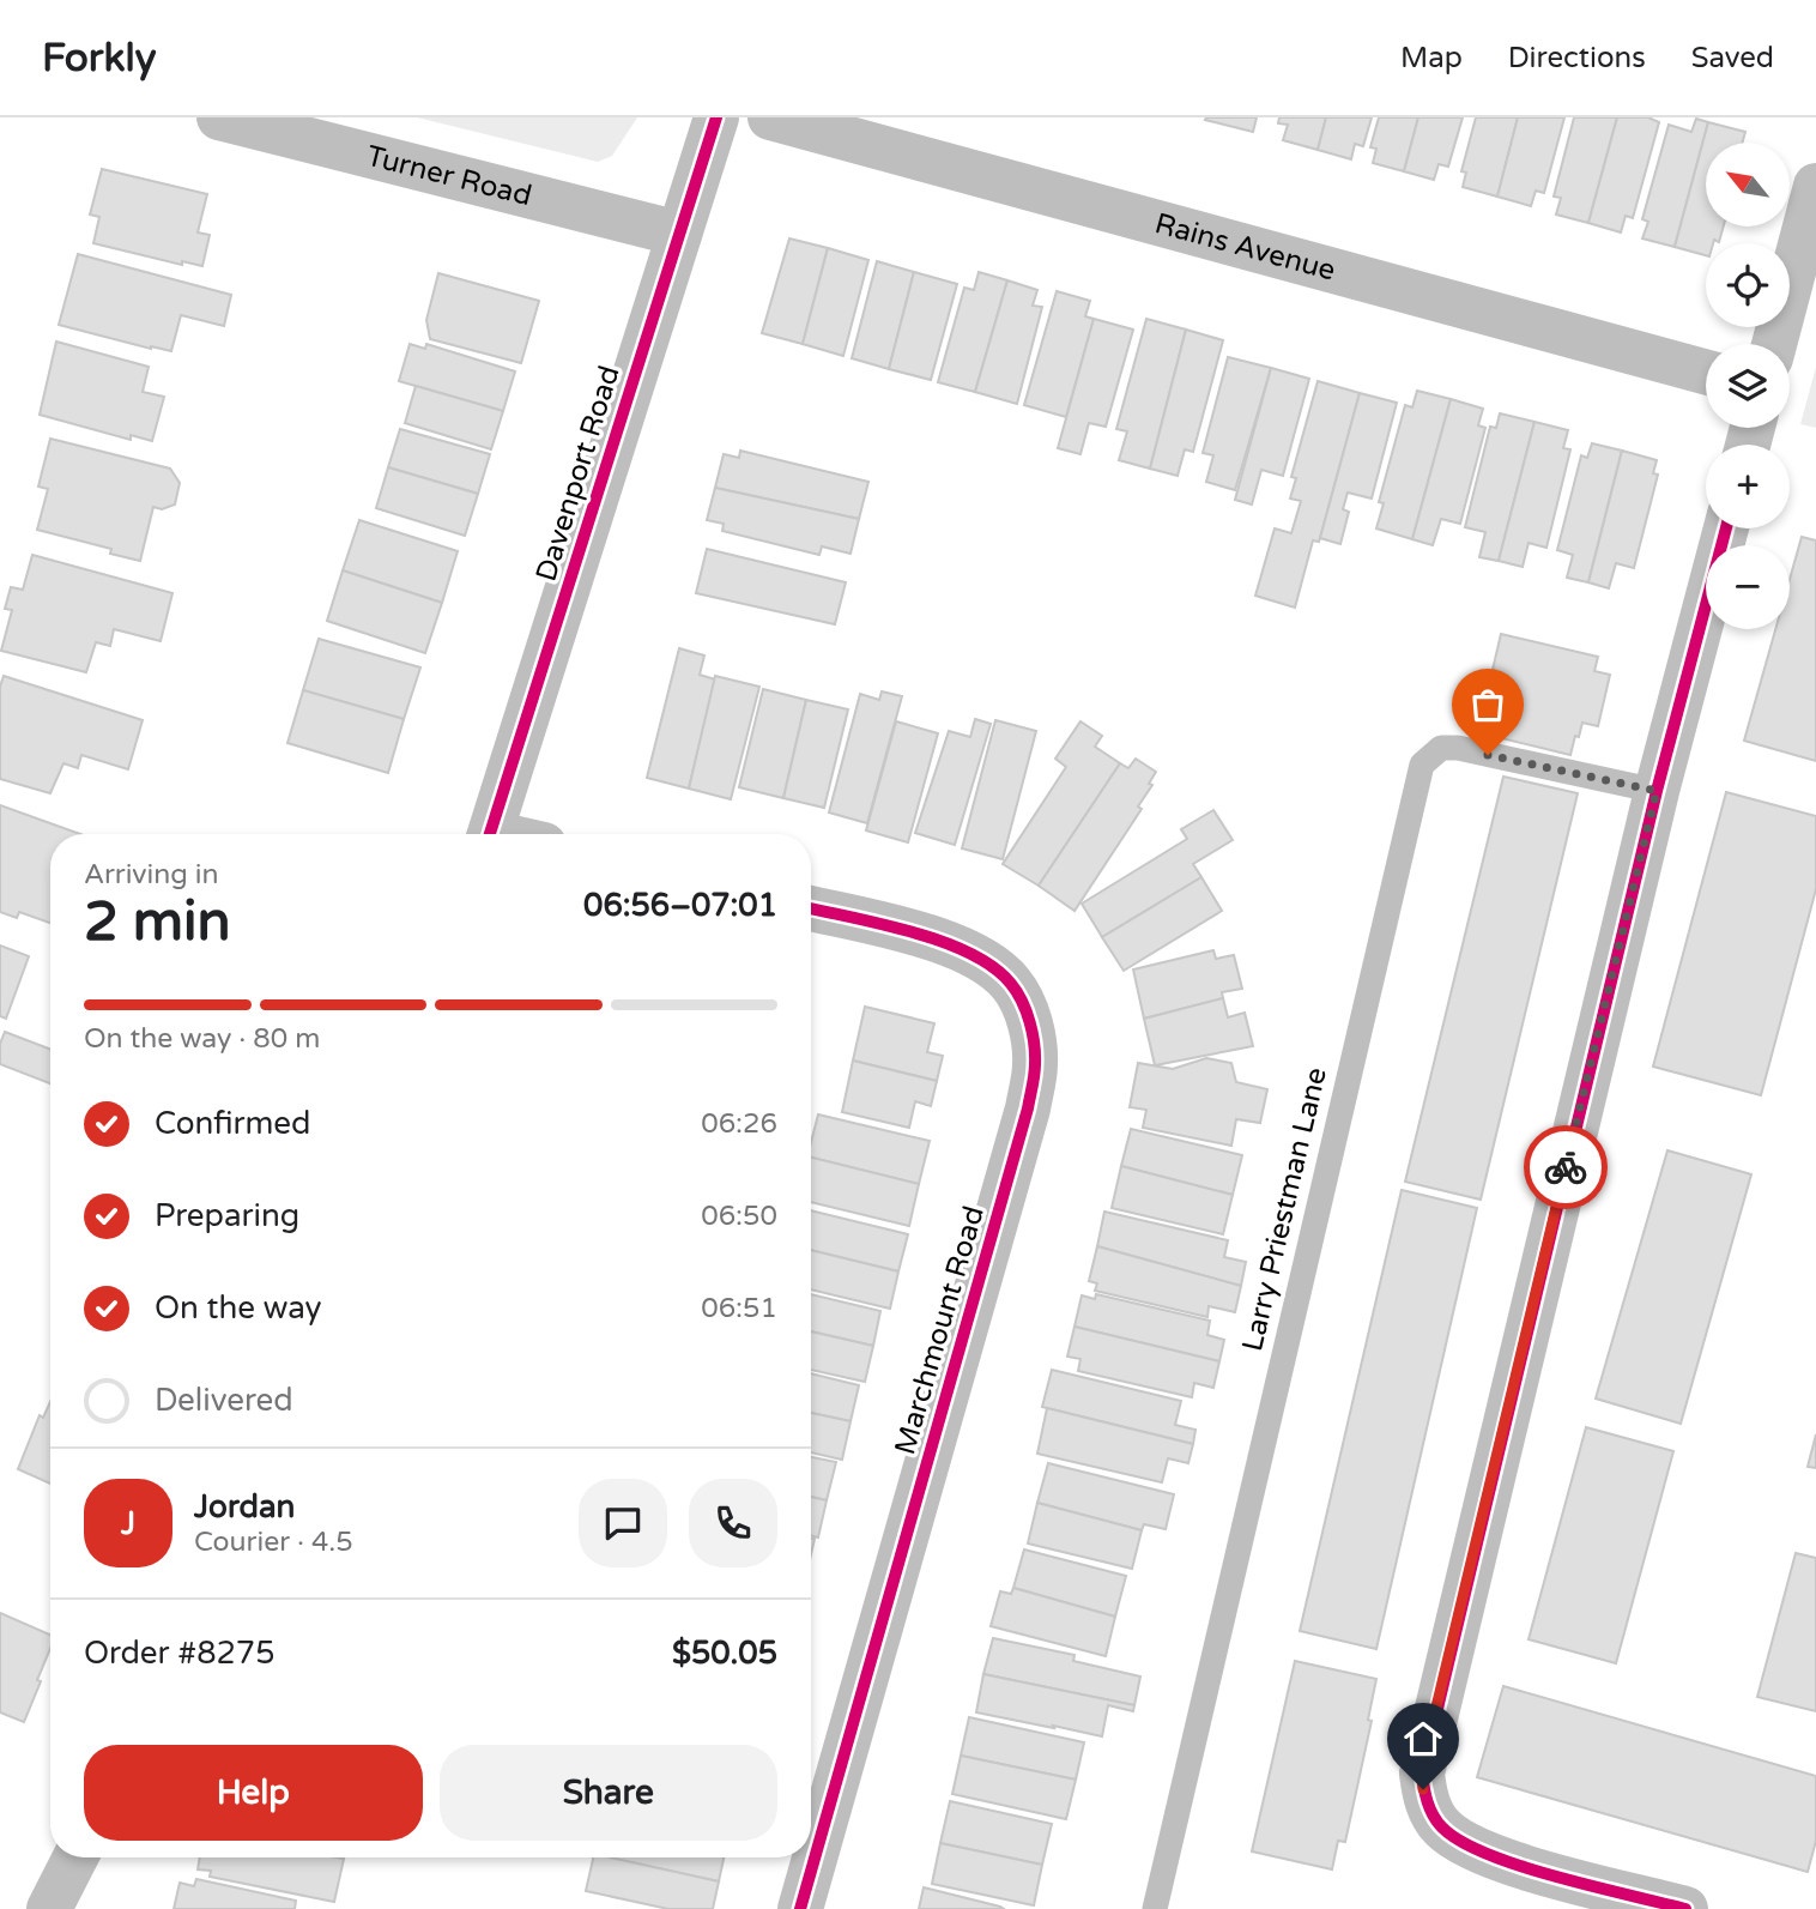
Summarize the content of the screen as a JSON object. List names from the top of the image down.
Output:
{
  "streets": {
    "street": [
      "Turner Road",
      "Rains Avenue",
      "Davenport Road",
      "Marchmount Road"
    ],
    "lane": ["Larry Priestman Lane"]
  },
  "crossings": [
    ["Turner Road", "Davenport Road"]
  ],
  "north": "top left",
  "page": {
    "header": "Forkly",
    "nav": ["Map", "Directions", "Saved"],
    "map_buttons": ["+", "−"],
    "heading": ["2 min", "Arriving in", "06:56–07:01"],
    "panel": [
      "Jordan",
      "Courier · 4.5",
      "Order #8275",
      "$50.05"
    ],
    "bar": "On the way · 80 m",
    "list": [
      ["Confirmed", "06:26"],
      ["Preparing", "06:50"],
      ["On the way", "06:51"],
      "Delivered"
    ],
    "round": "J",
    "buttons": ["Help", "Share"]
  }
}
